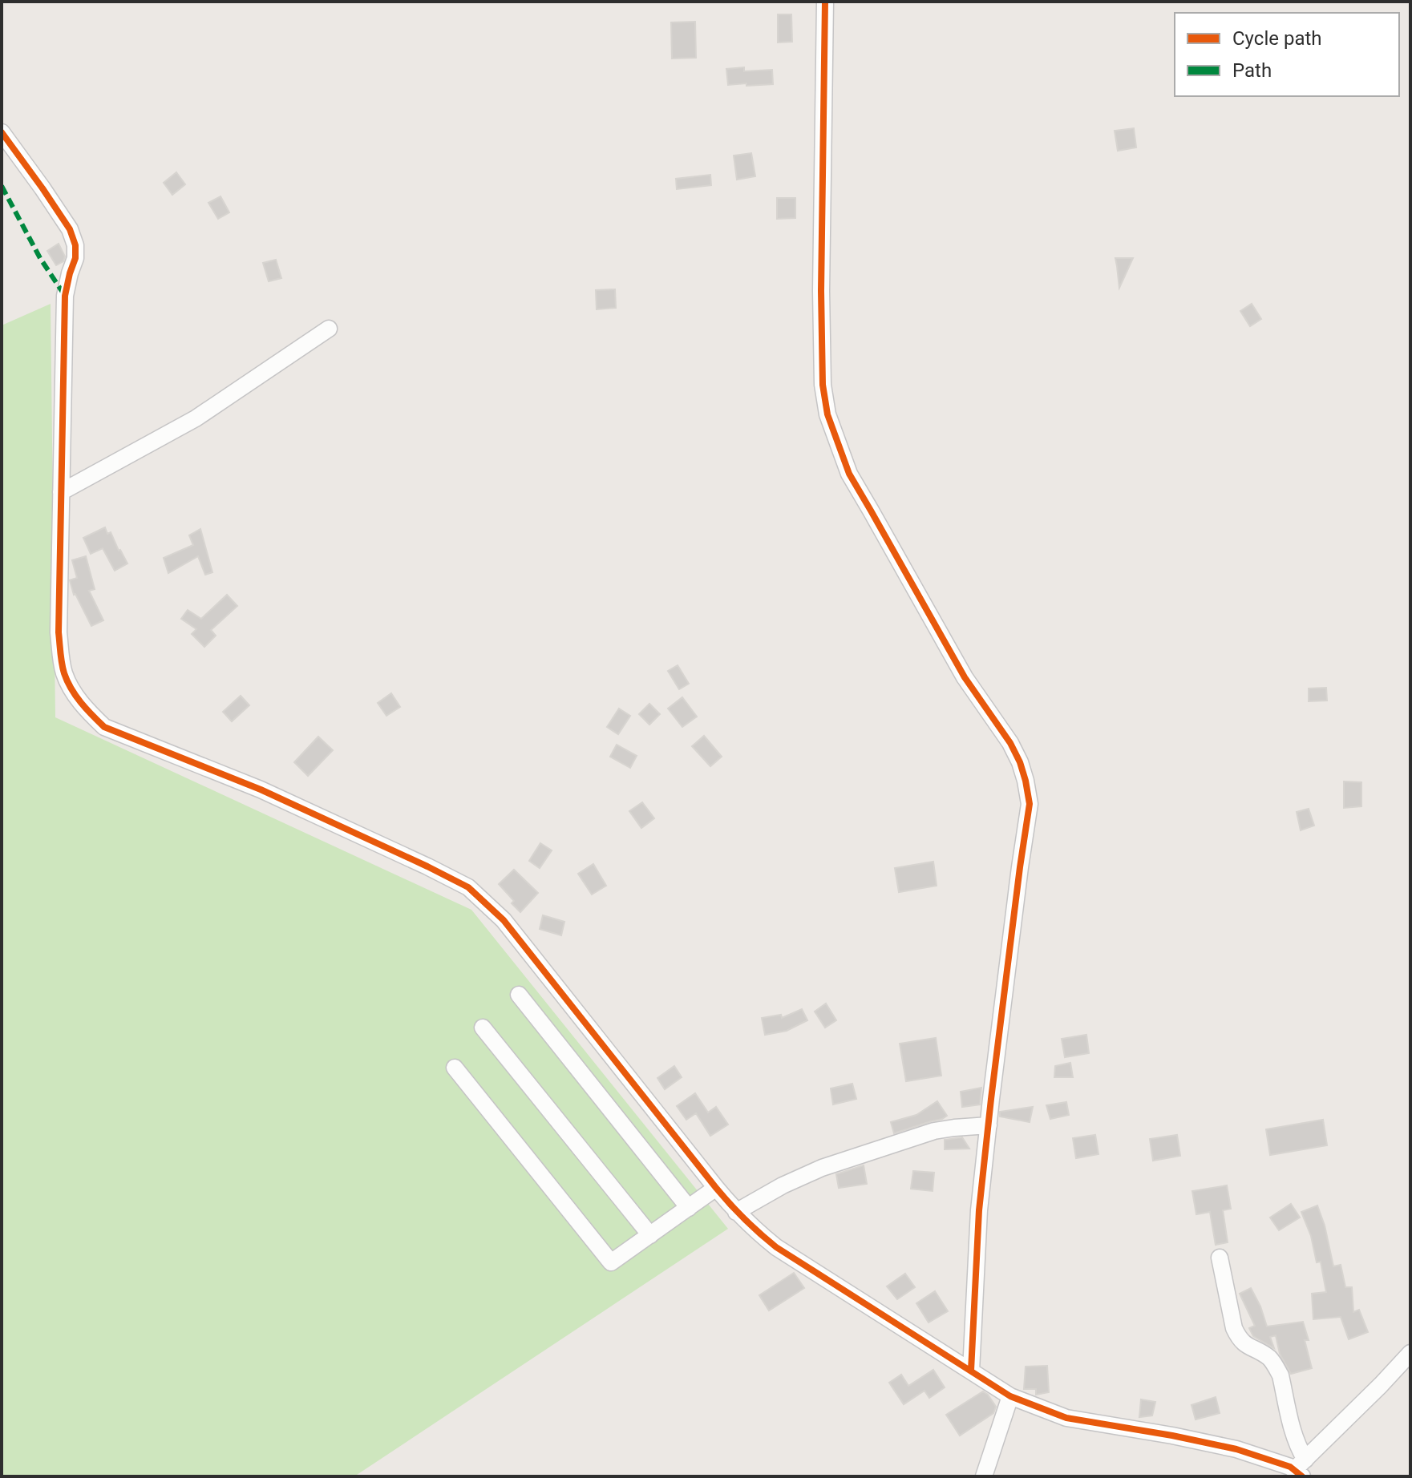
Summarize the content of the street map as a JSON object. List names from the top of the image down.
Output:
{
  "legend": ["Cycle path", "Path"]
}
